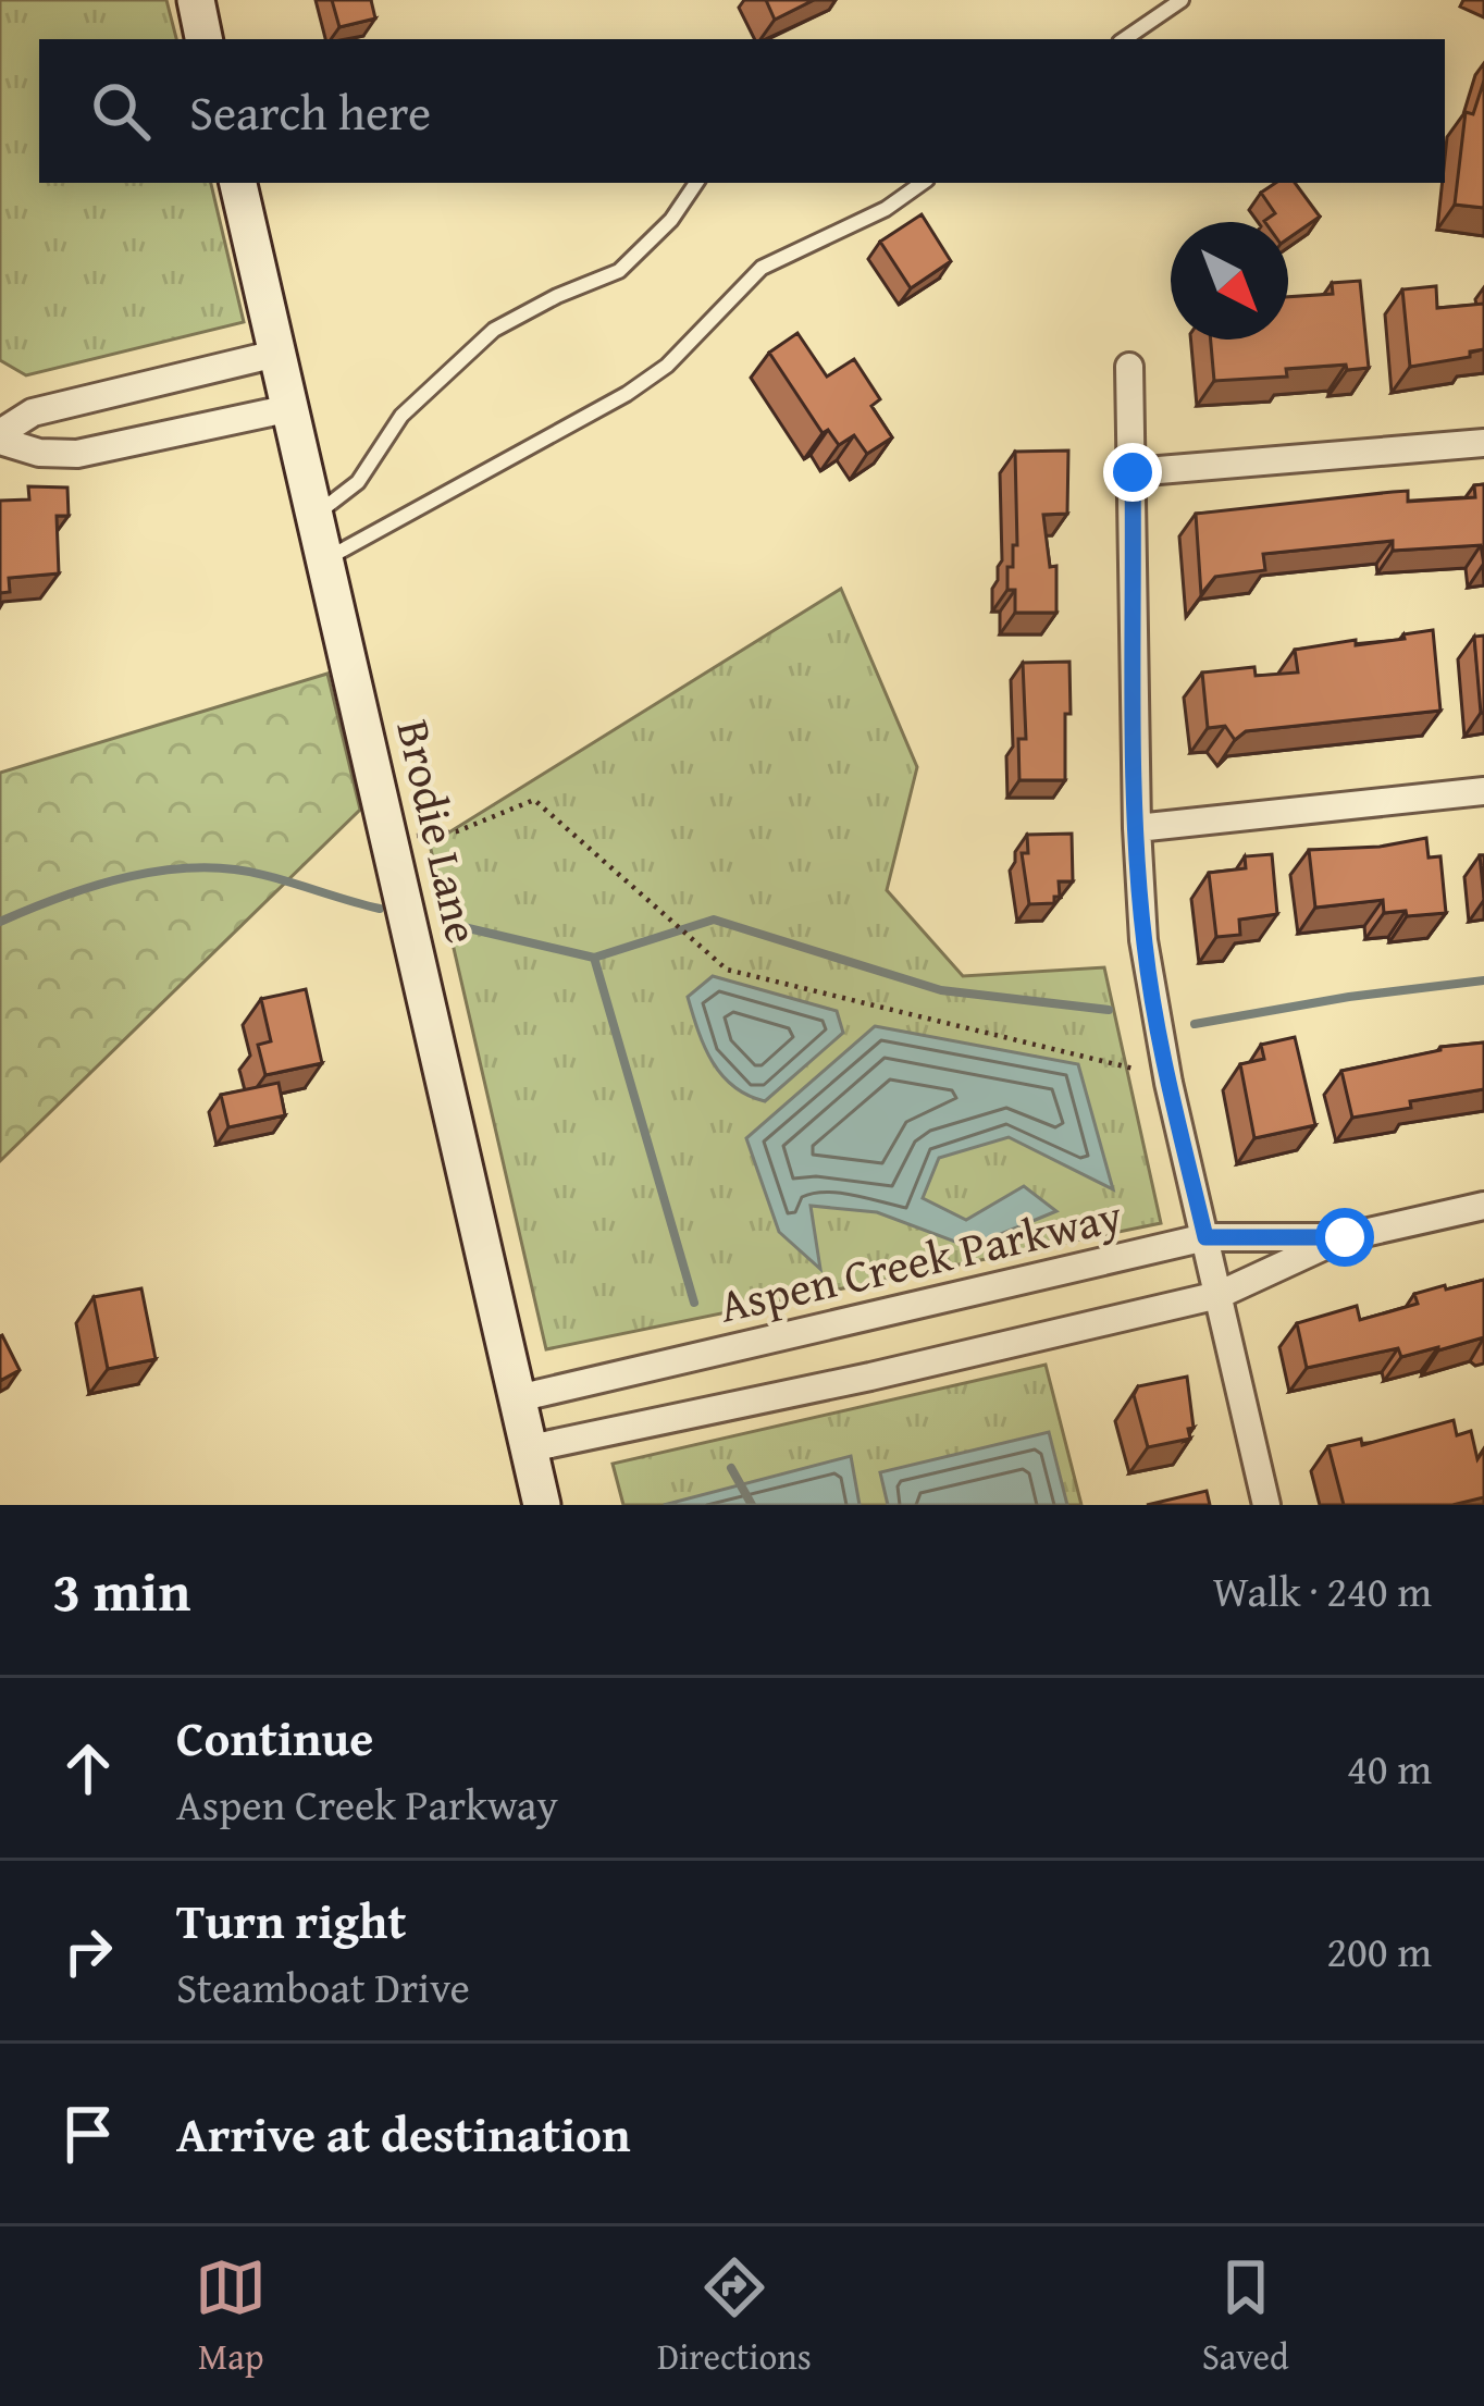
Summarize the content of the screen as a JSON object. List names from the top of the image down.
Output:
{
  "streets": {
    "main road": ["Brodie Lane"],
    "street": ["Aspen Creek Parkway"]
  },
  "crossings": [
    ["Brodie Lane", "Aspen Creek Parkway"]
  ],
  "north": "bottom right",
  "page": {
    "search": "Search here",
    "heading": ["3 min", "Walk · 240 m"],
    "list": [
      ["Continue", "Aspen Creek Parkway", "40 m"],
      ["Turn right", "Steamboat Drive", "200 m"],
      "Arrive at destination"
    ],
    "nav": ["Map", "Directions", "Saved"]
  }
}
